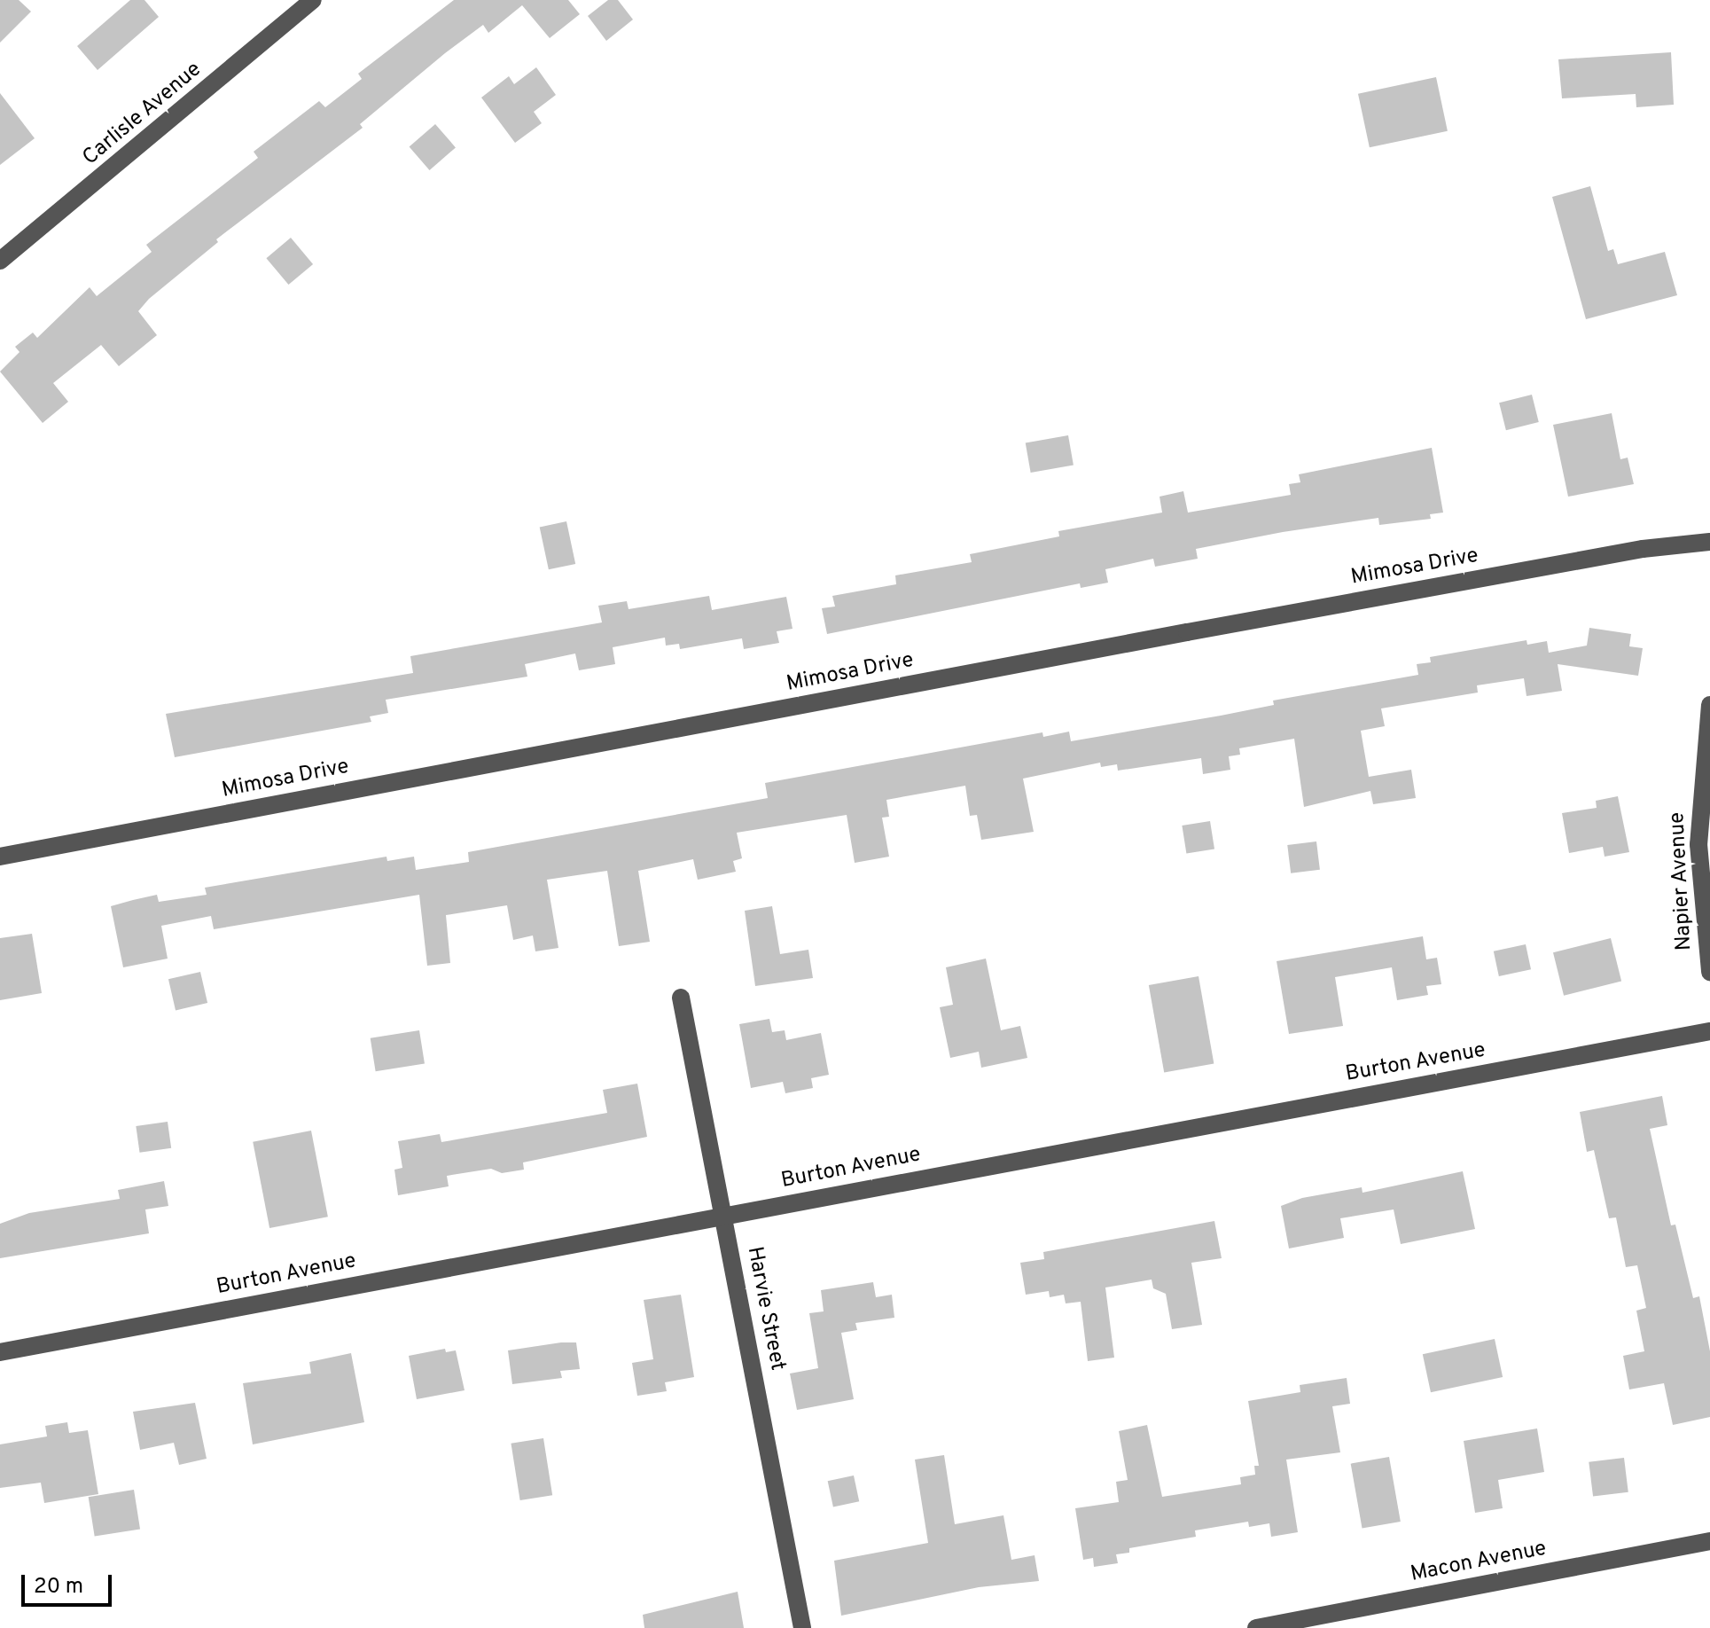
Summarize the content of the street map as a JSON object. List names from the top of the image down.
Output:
{
  "streets": {
    "street": [
      "Carlisle Avenue",
      "Mimosa Drive",
      "Napier Avenue",
      "Burton Avenue",
      "Harvie Street",
      "Macon Avenue"
    ]
  },
  "crossings": [
    ["Burton Avenue", "Harvie Street"]
  ],
  "scale_bar": "20 m"
}
